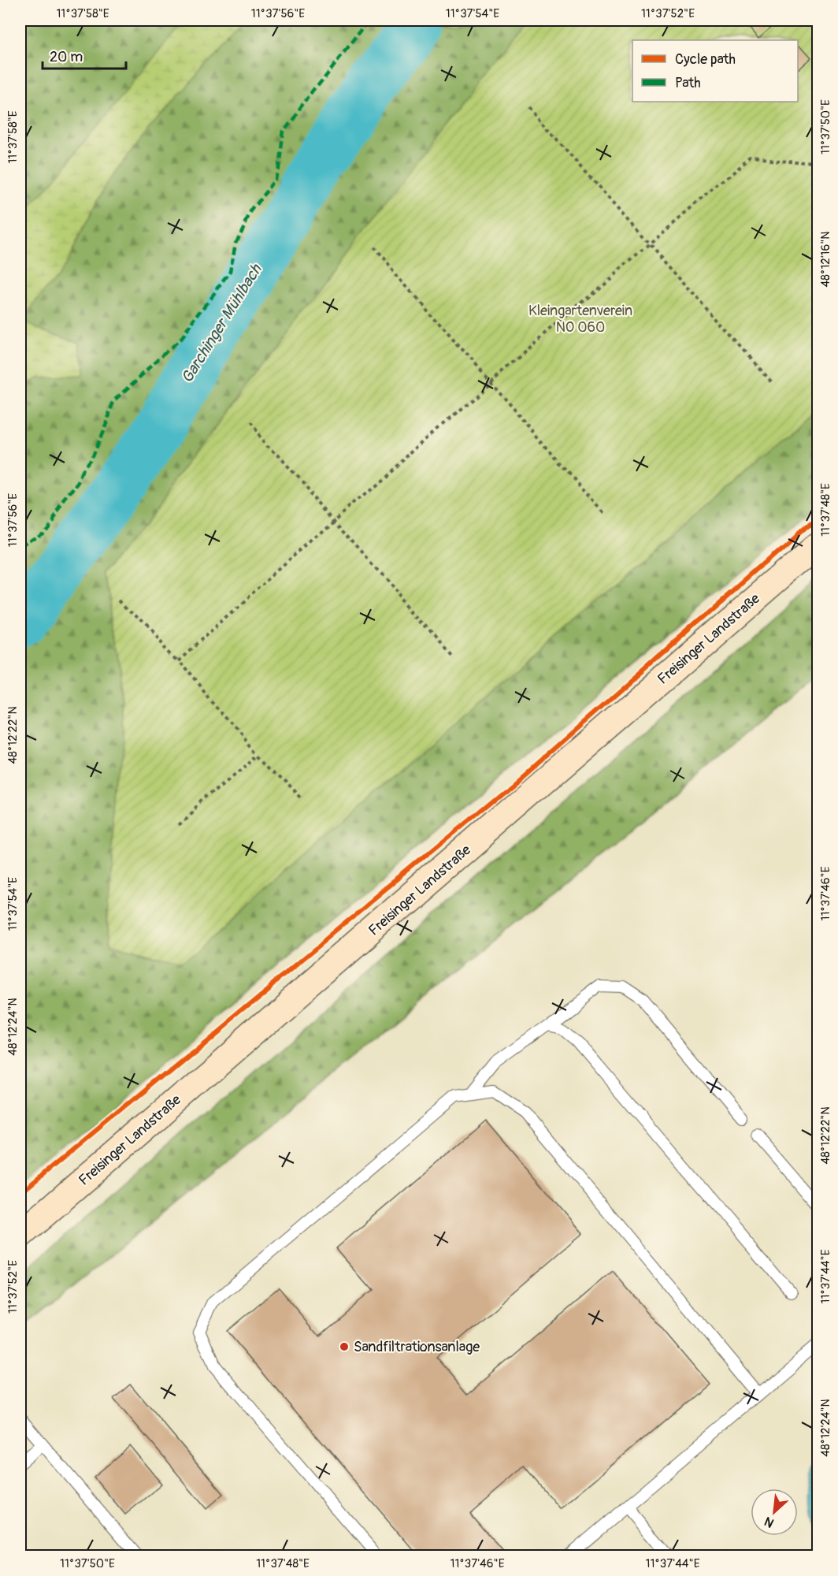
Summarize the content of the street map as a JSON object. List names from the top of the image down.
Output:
{
  "streets": {
    "main road": ["Freisinger Landstraße"]
  },
  "water": ["Garchinger Mühlbach"],
  "parks": ["Kleingartenverein NO 060"],
  "places": ["Sandfiltrationsanlage"],
  "legend": ["Cycle path", "Path"],
  "scale_bar": "20 m",
  "north": "bottom left",
  "coordinates": [
    "11°37'58\"E",
    "11°37'56\"E",
    "11°37'54\"E",
    "11°37'52\"E",
    "11°37'50\"E",
    "48°12'16\"N",
    "11°37'48\"E",
    "48°12'22\"N",
    "11°37'46\"E",
    "48°12'24\"N",
    "11°37'44\"E"
  ]
}
